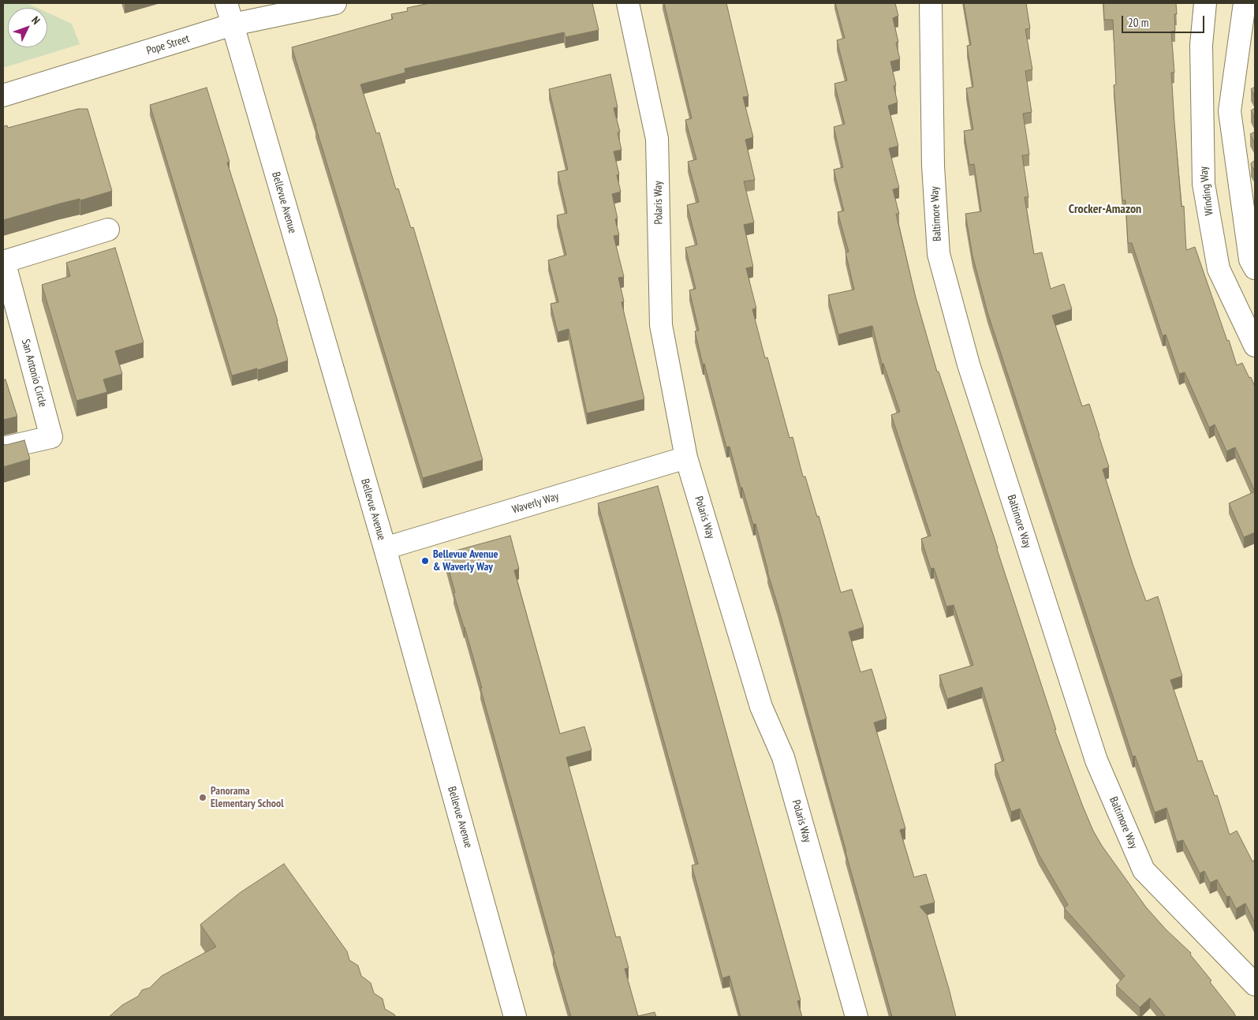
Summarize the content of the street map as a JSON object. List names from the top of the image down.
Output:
{
  "streets": {
    "street": [
      "Pope Street",
      "Winding Way",
      "Bellevue Avenue",
      "Polaris Way",
      "Baltimore Way",
      "San Antonio Circle",
      "Waverly Way"
    ]
  },
  "crossings": [
    ["Pope Street", "Bellevue Avenue"],
    ["Bellevue Avenue", "Waverly Way"],
    ["Polaris Way", "Waverly Way"]
  ],
  "districts": ["Crocker-Amazon"],
  "places": ["Bellevue Avenue & Waverly Way", "Panorama Elementary School"],
  "scale_bar": "20 m",
  "north": "top right"
}
